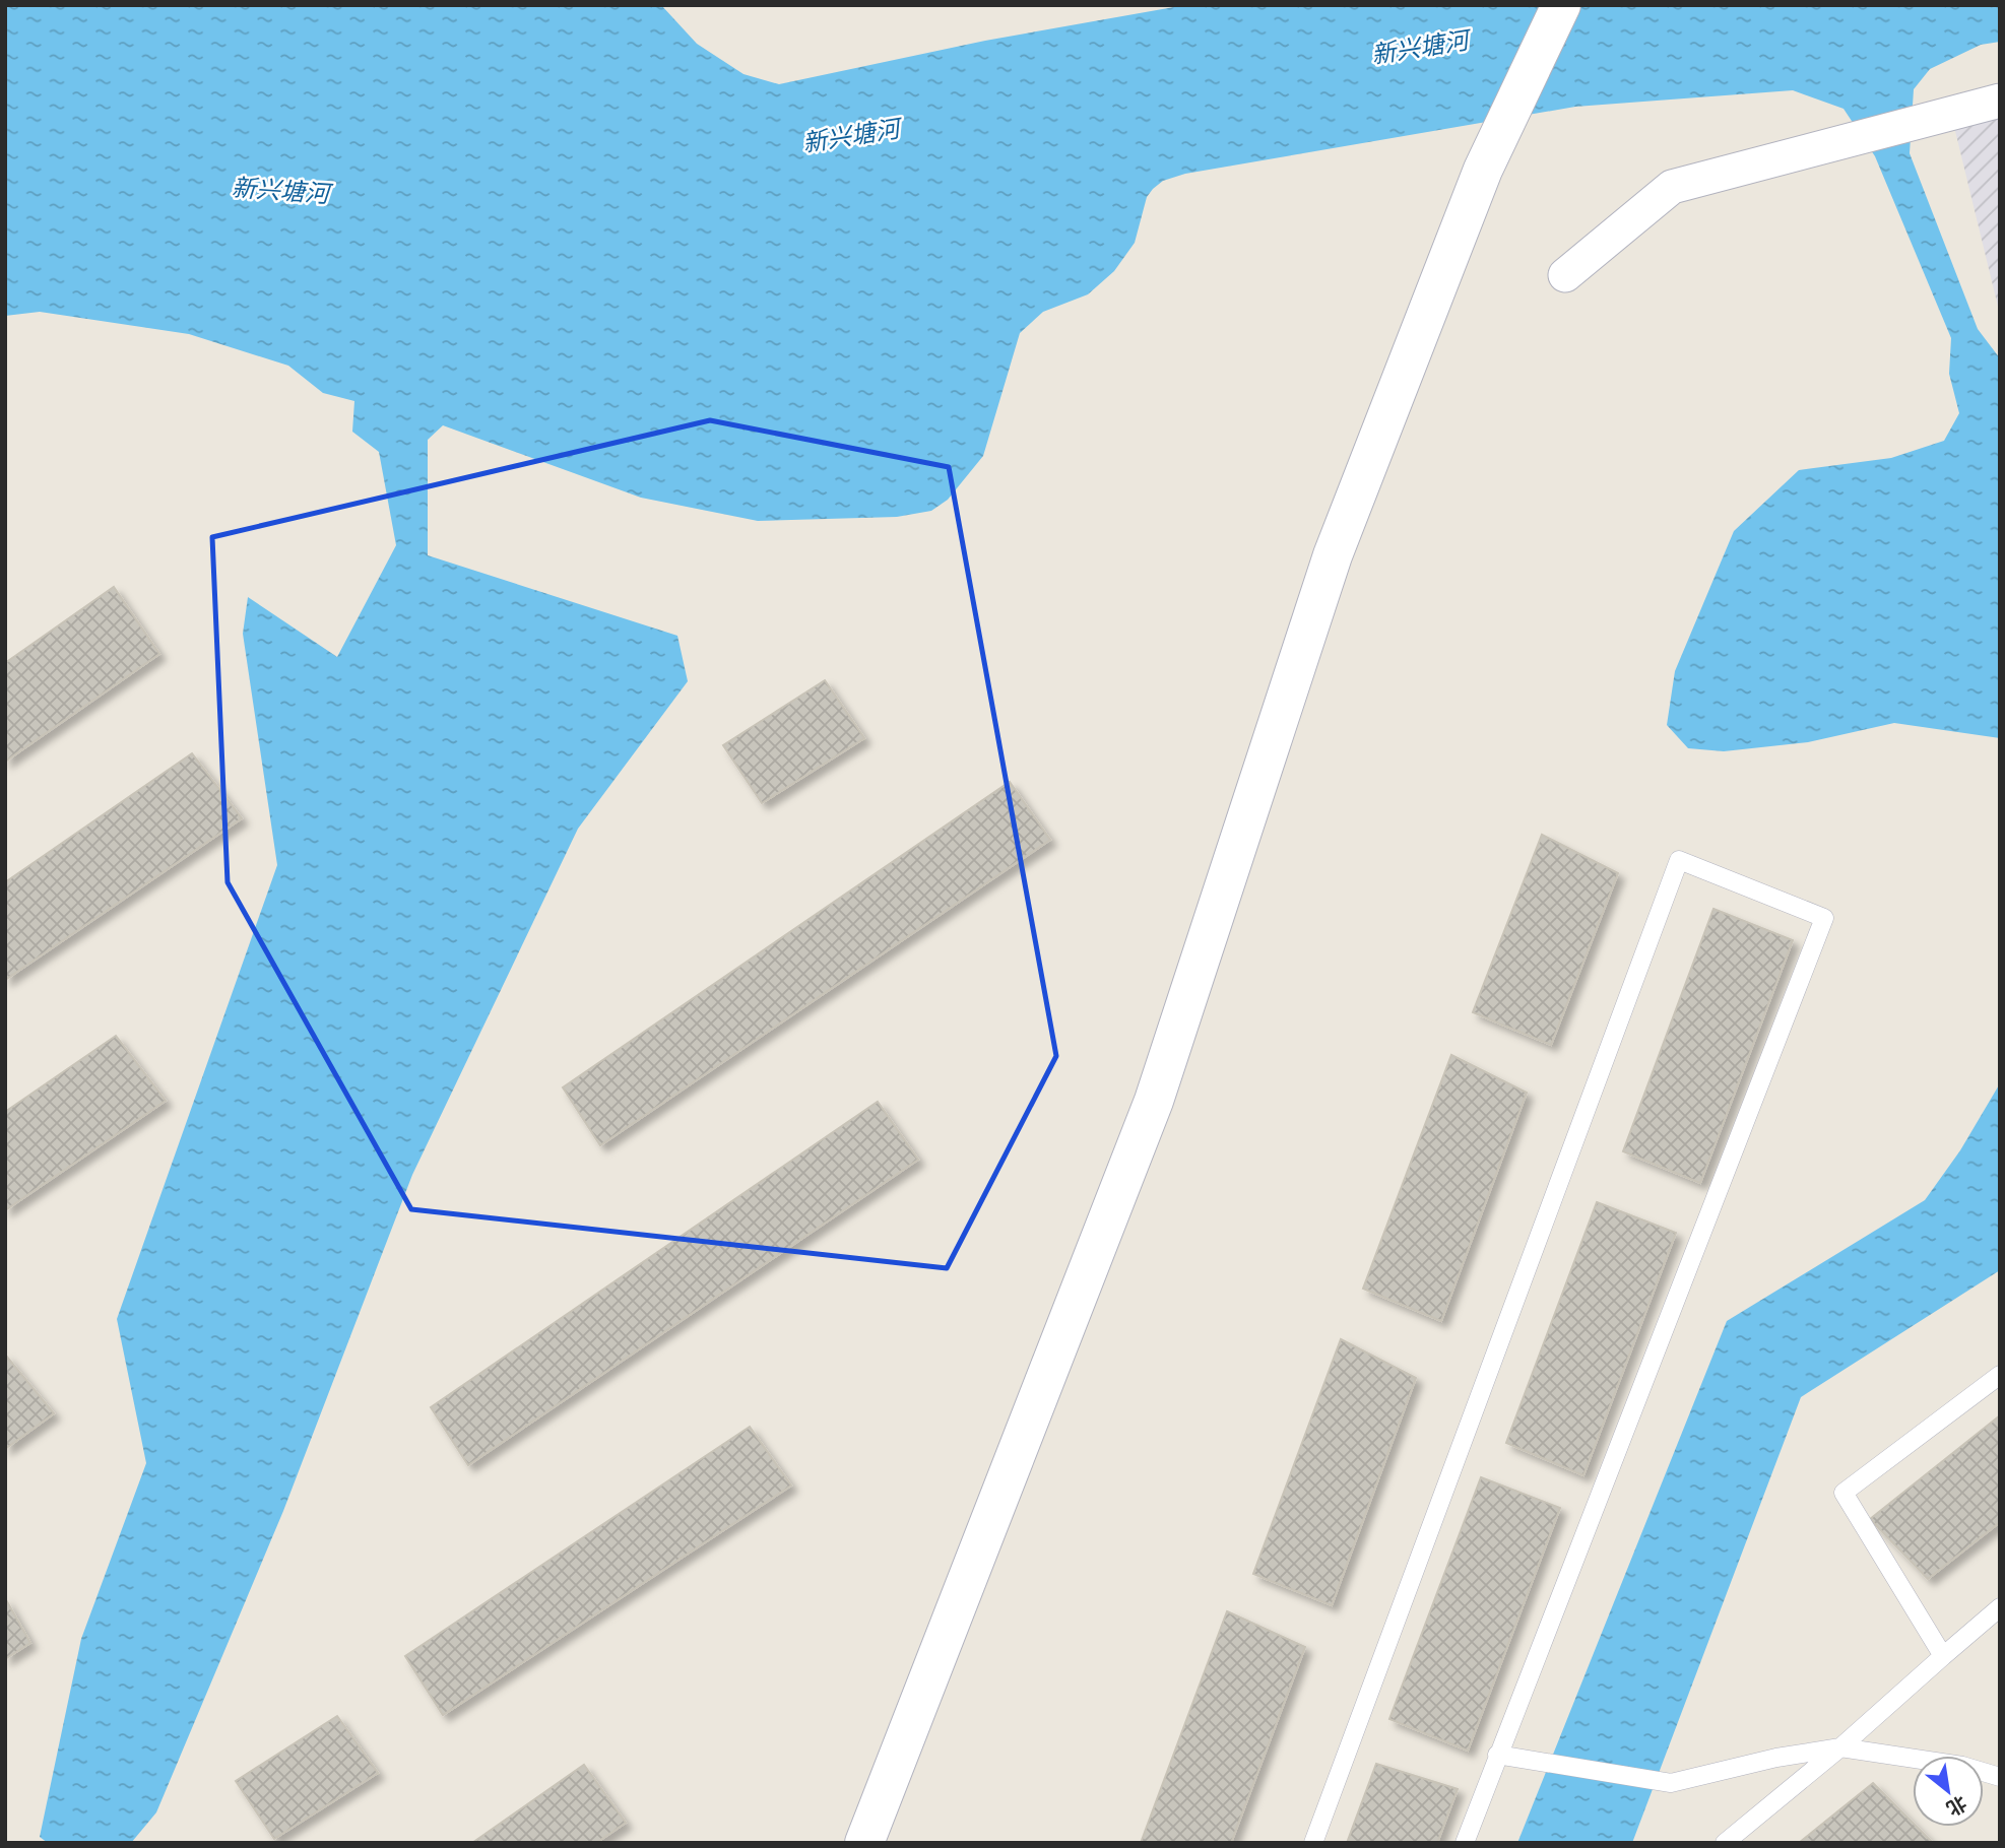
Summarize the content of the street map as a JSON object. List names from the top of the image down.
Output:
{
  "water": ["新兴塘河"],
  "north": "bottom right"
}
